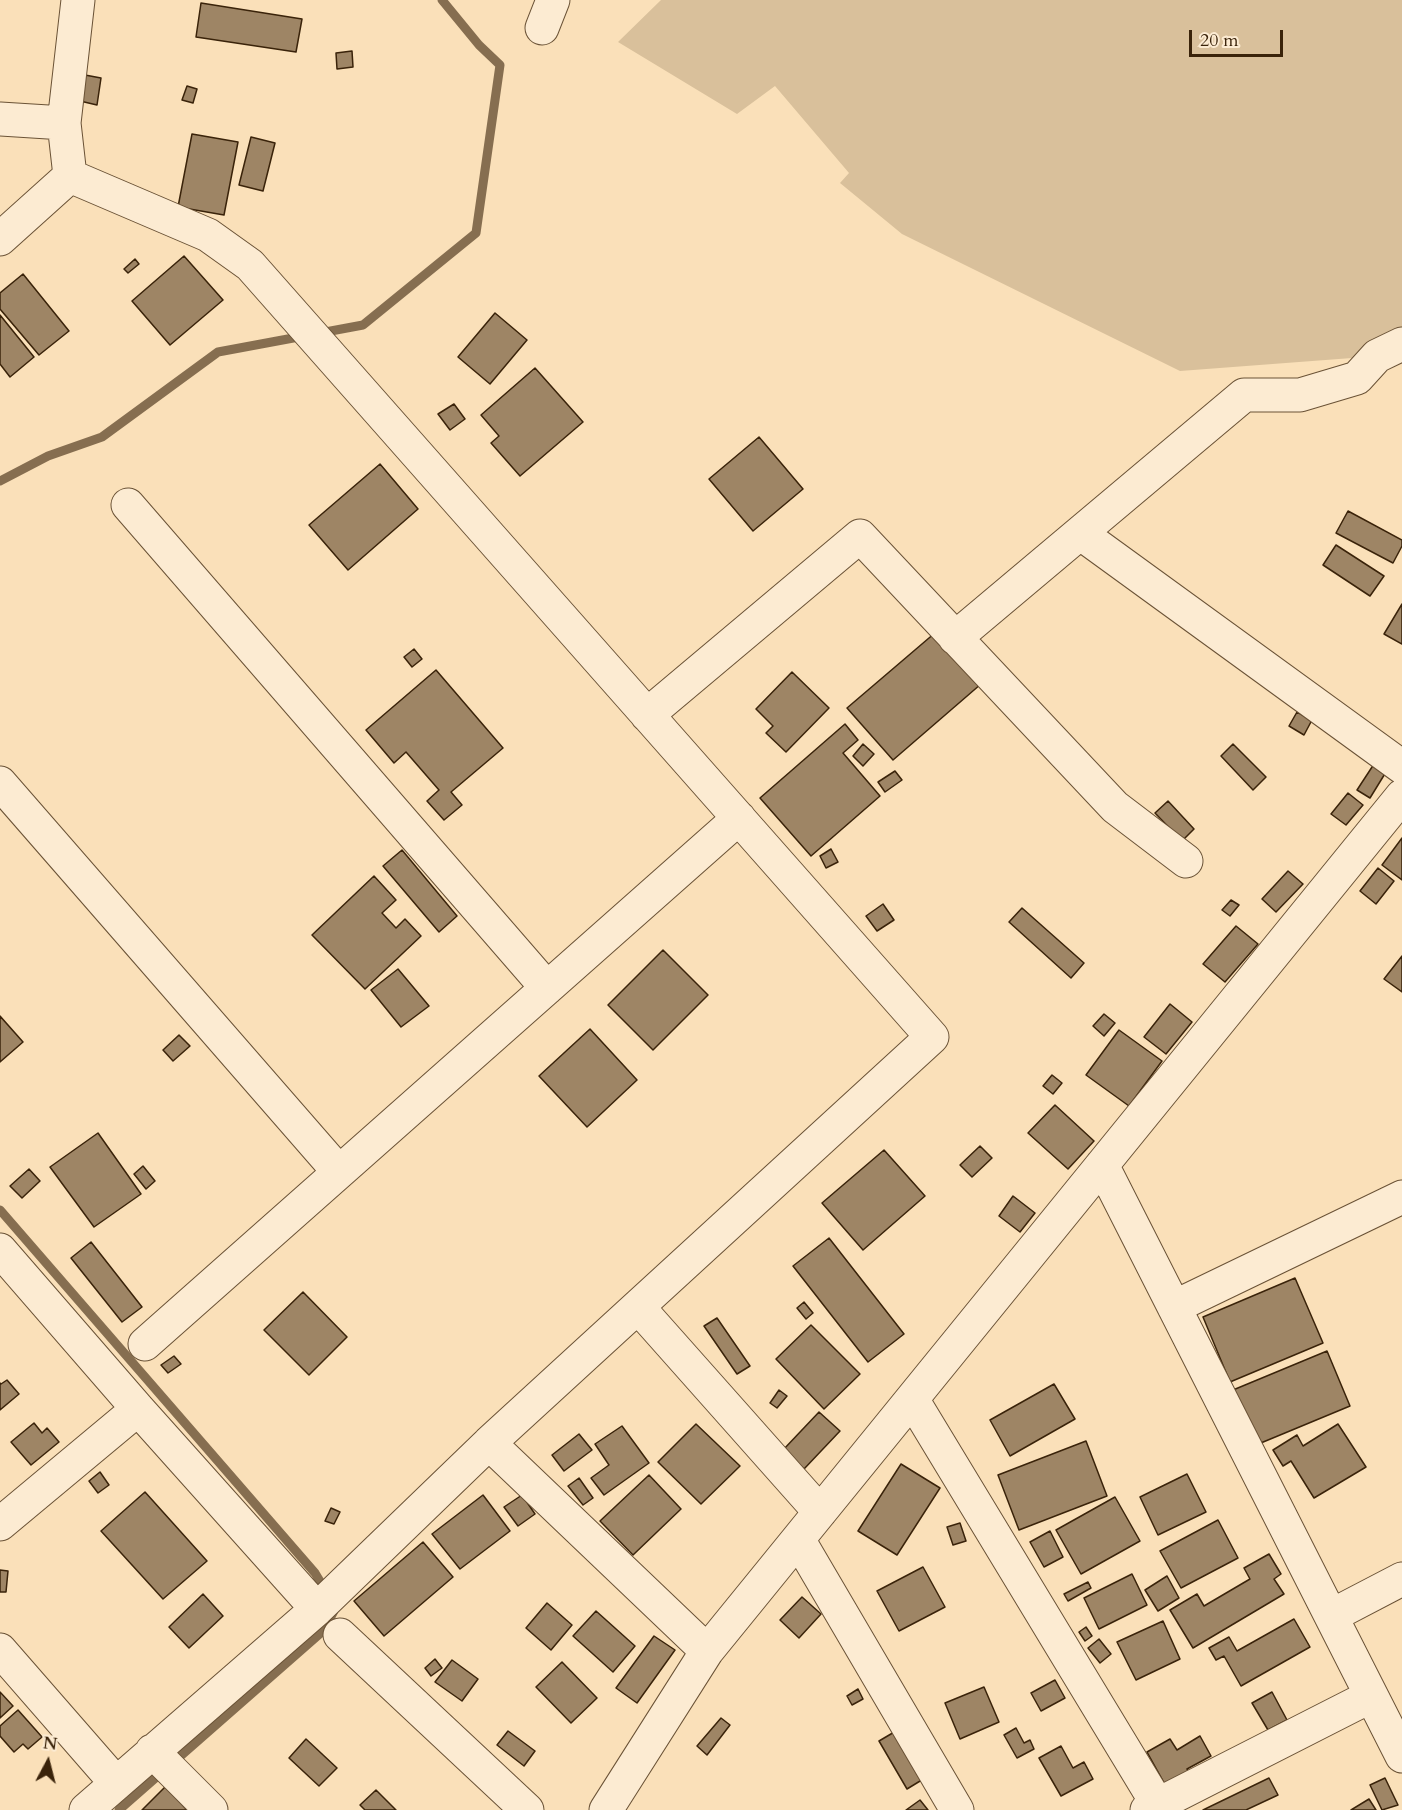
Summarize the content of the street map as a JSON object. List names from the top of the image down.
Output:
{
  "scale_bar": "20 m",
  "north": "top"
}
